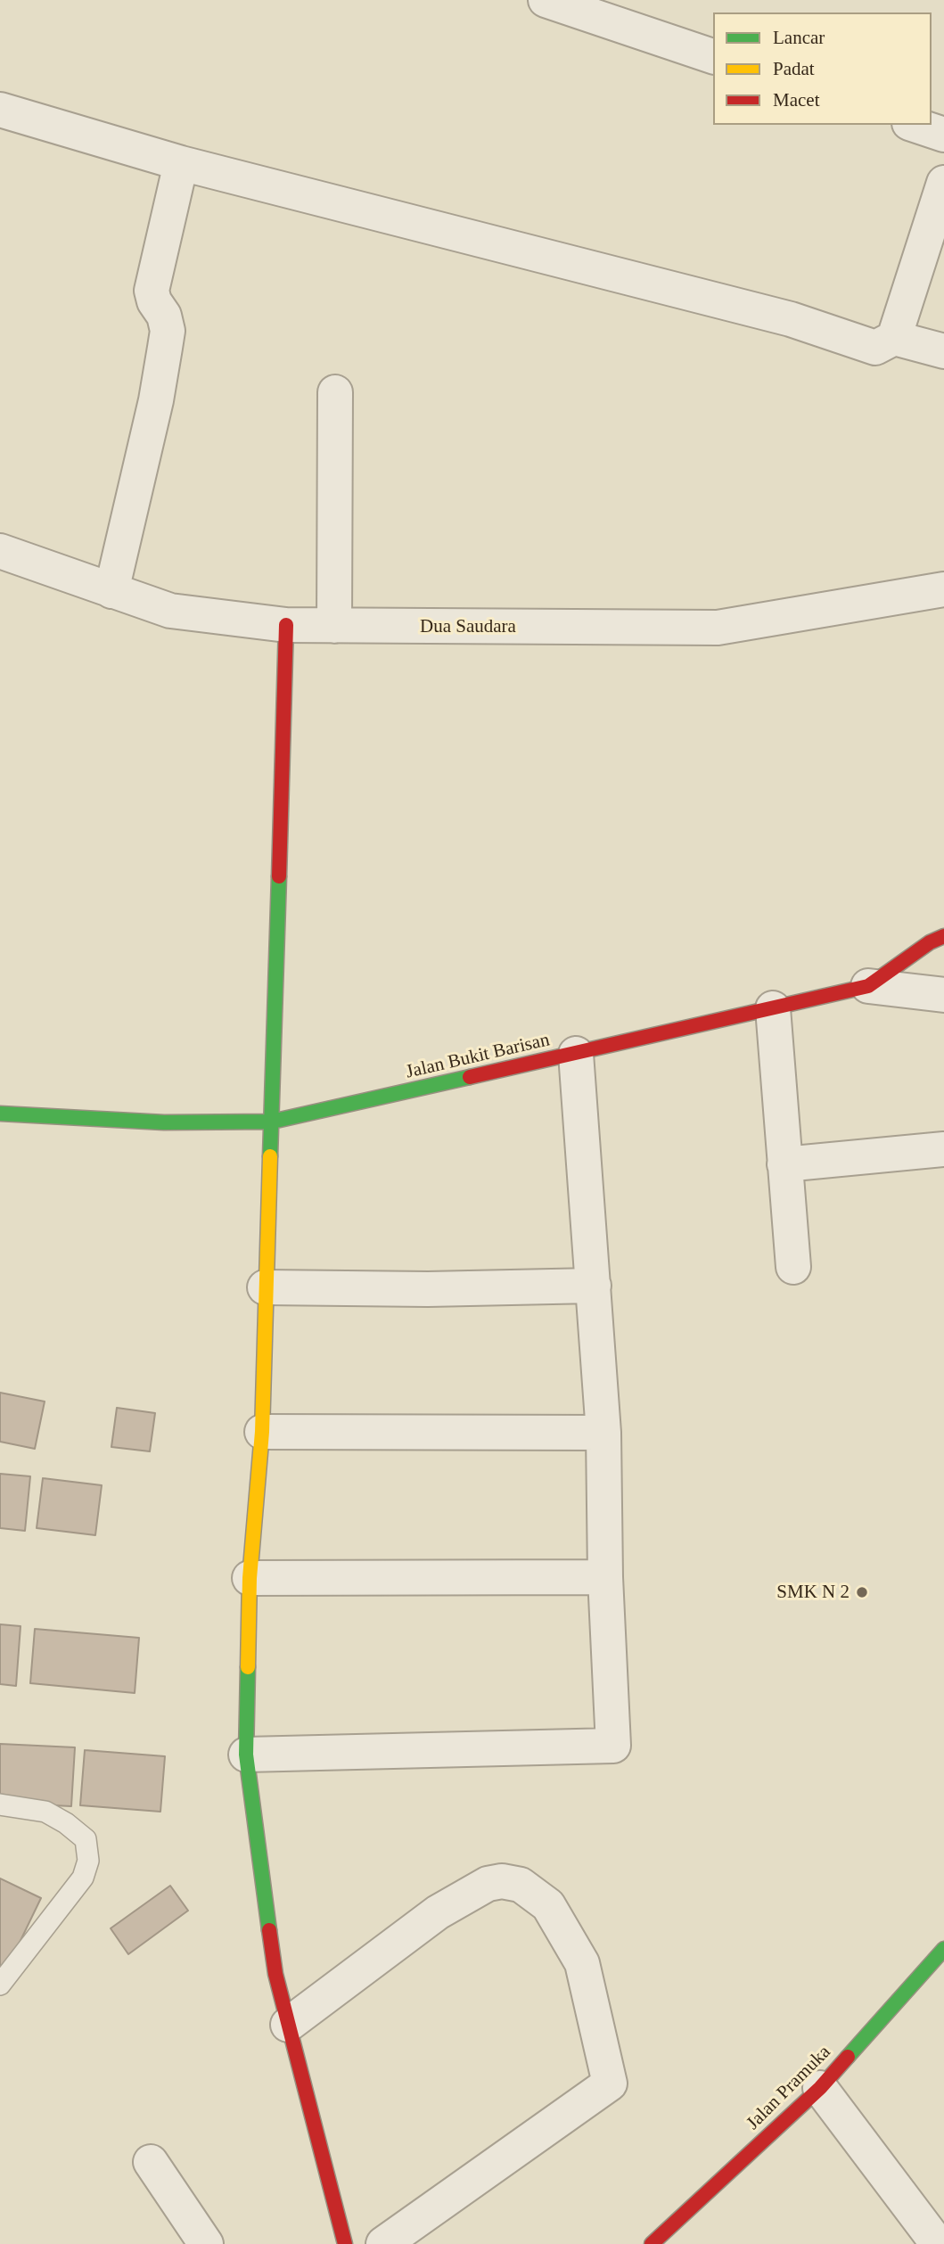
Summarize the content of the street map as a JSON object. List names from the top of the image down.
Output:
{
  "streets": {
    "street": ["Dua Saudara", "Jalan Bukit Barisan", "Jalan Pramuka"]
  },
  "places": ["SMK N 2"],
  "legend": ["Lancar", "Padat", "Macet"]
}
